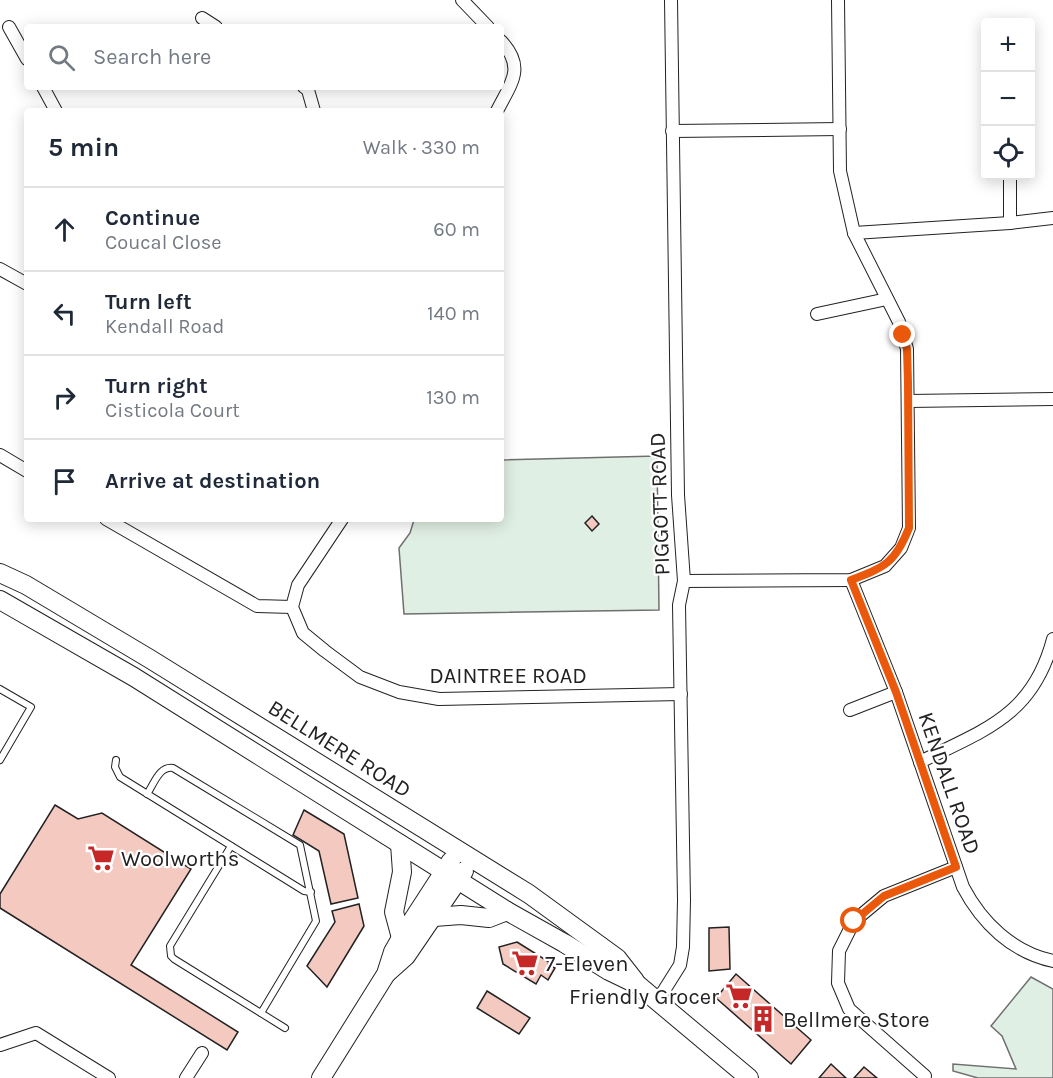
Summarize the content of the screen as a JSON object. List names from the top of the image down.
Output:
{
  "streets": {
    "main road": ["BELLMERE ROAD"],
    "street": ["PIGGOTT ROAD", "DAINTREE ROAD", "KENDALL ROAD"]
  },
  "crossings": [
    ["PIGGOTT ROAD", "DAINTREE ROAD"],
    ["PIGGOTT ROAD", "BELLMERE ROAD"]
  ],
  "places": {
    "supermarket": ["Woolworths", "7-Eleven", "Friendly Grocer"],
    "building": ["Bellmere Store"]
  },
  "page": {
    "map_buttons": ["+", "−"],
    "search": "Search here",
    "heading": ["5 min", "Walk · 330 m"],
    "list": [
      ["Continue", "Coucal Close", "60 m"],
      ["Turn left", "Kendall Road", "140 m"],
      ["Turn right", "Cisticola Court", "130 m"],
      "Arrive at destination"
    ]
  }
}
